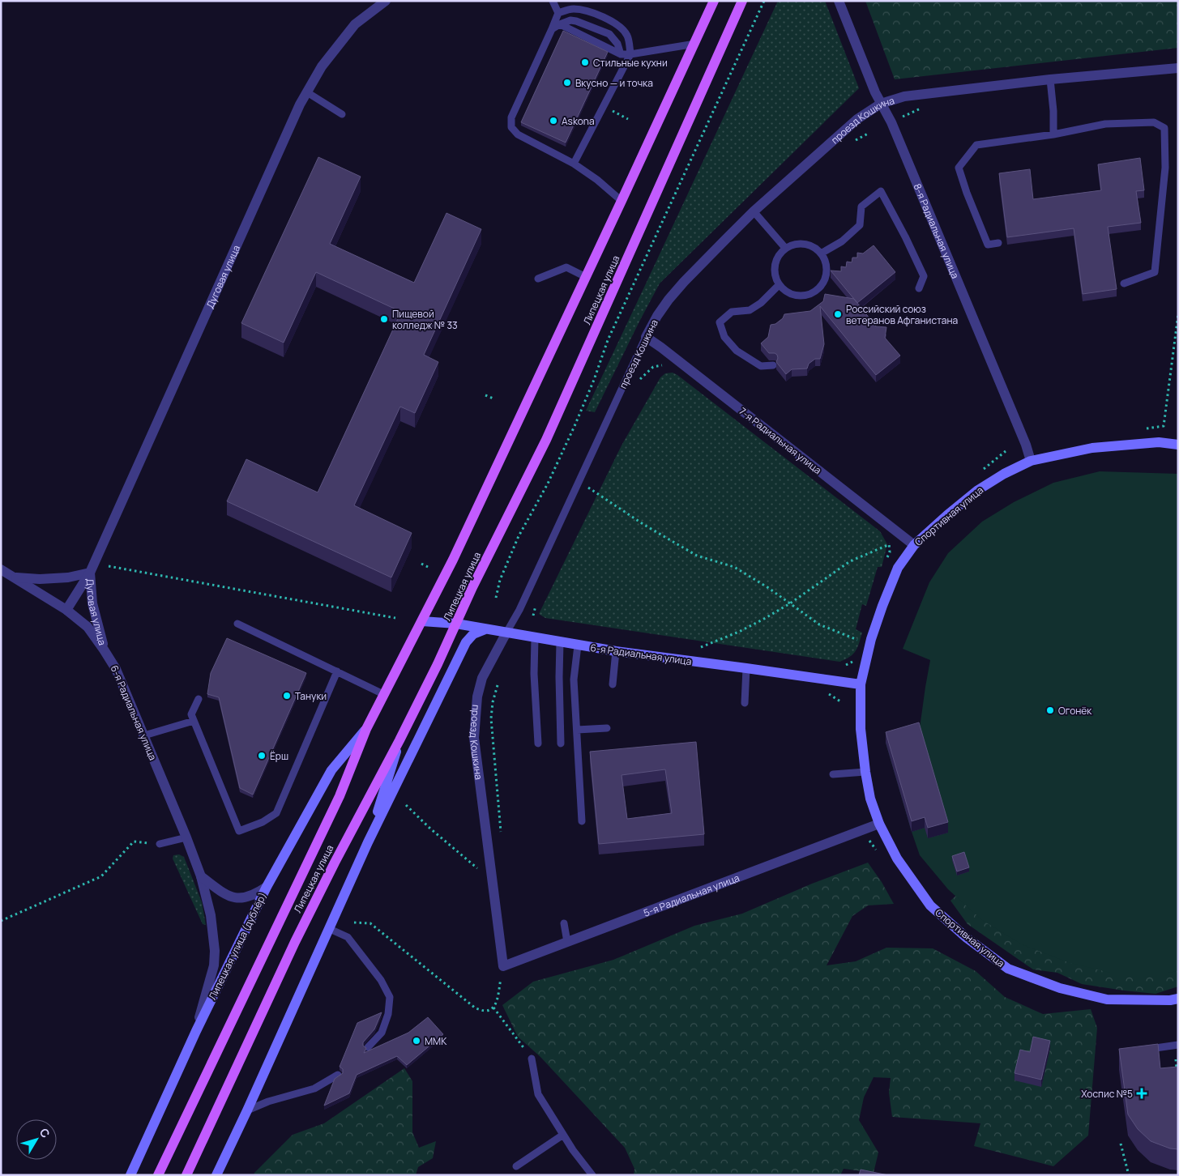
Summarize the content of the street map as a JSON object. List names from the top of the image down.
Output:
{
  "streets": {
    "main road": [
      "Липецкая улица",
      "Спортивная улица",
      "6-я Радиальная улица",
      "Липецкая улица (дублёр)"
    ],
    "street": [
      "проезд Кошкина",
      "8-я Радиальная улица",
      "Дуговая улица",
      "7-я Радиальная улица",
      "5-я Радиальная улица"
    ]
  },
  "crossings": [
    ["проезд Кошкина", "8-я Радиальная улица"],
    ["проезд Кошкина", "7-я Радиальная улица"],
    ["проезд Кошкина", "6-я Радиальная улица"],
    ["проезд Кошкина", "5-я Радиальная улица"],
    ["8-я Радиальная улица", "Спортивная улица"],
    ["Дуговая улица", "6-я Радиальная улица"],
    ["Липецкая улица", "6-я Радиальная улица"],
    ["Липецкая улица", "Липецкая улица (дублёр)"],
    ["7-я Радиальная улица", "Спортивная улица"],
    ["Спортивная улица", "6-я Радиальная улица"],
    ["Спортивная улица", "5-я Радиальная улица"],
    ["6-я Радиальная улица", "Липецкая улица (дублёр)"]
  ],
  "places": {
    "other": [
      "Стильные кухни",
      "Вкусно — и точка",
      "Askona",
      "Российский союз ветеранов Афганистана",
      "Пищевой колледж № 33",
      "Тануки",
      "Огонёк",
      "Ёрш",
      "ММК"
    ],
    "health": ["Хоспис №5"]
  },
  "north": "top right"
}
